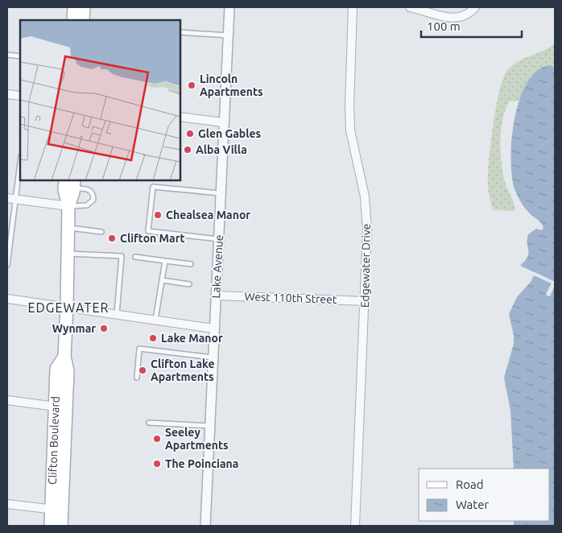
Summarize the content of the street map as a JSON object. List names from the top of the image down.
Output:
{
  "streets": {
    "main road": ["Clifton Boulevard"],
    "street": ["Edgewater Drive", "Lake Avenue", "West 110th Street"]
  },
  "crossings": [
    ["Edgewater Drive", "West 110th Street"],
    ["Lake Avenue", "West 110th Street"]
  ],
  "districts": ["EDGEWATER"],
  "places": [
    "Lincoln Apartments",
    "Glen Gables",
    "Alba Villa",
    "Chealsea Manor",
    "Clifton Mart",
    "Wynmar",
    "Lake Manor",
    "Clifton Lake Apartments",
    "Seeley Apartments",
    "The Poinciana"
  ],
  "legend": ["Road", "Water"],
  "scale_bar": "100 m"
}
